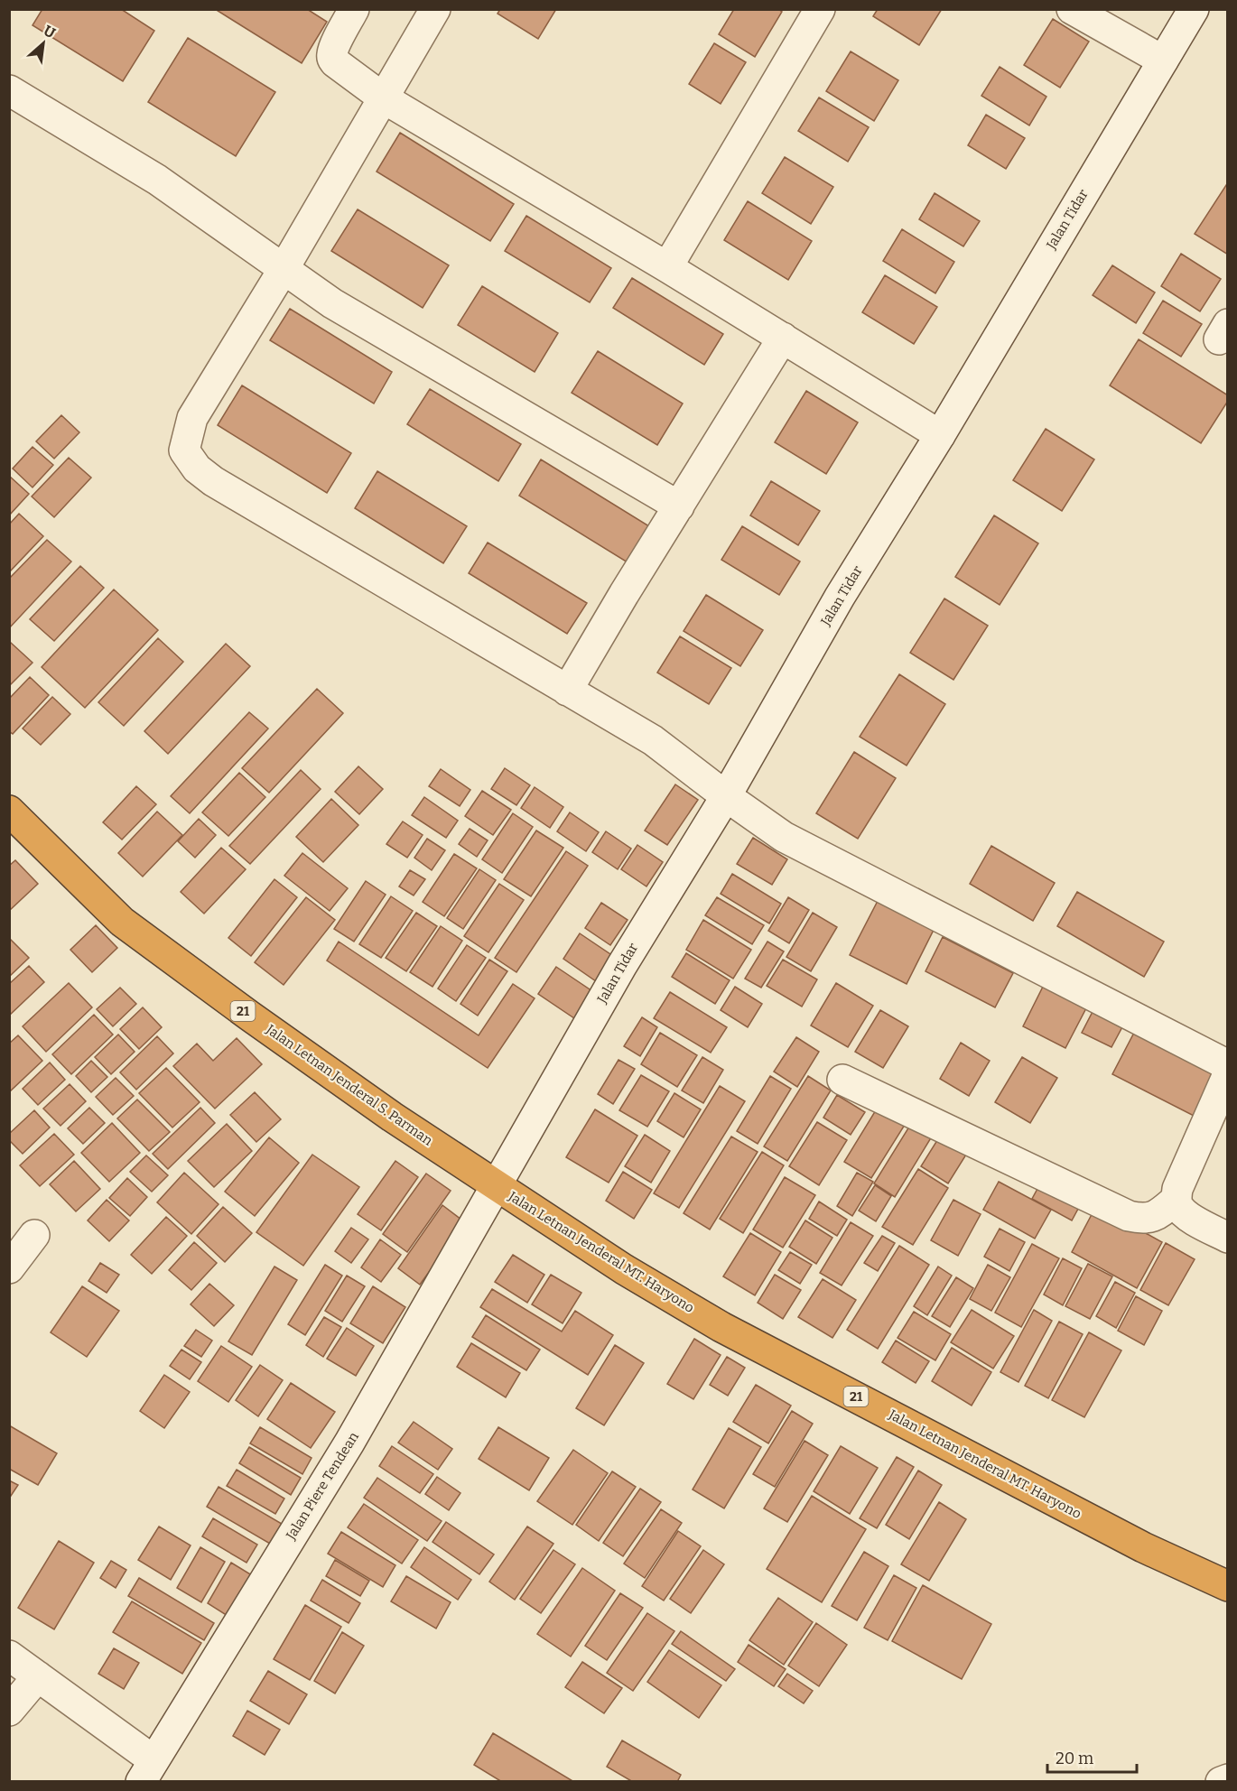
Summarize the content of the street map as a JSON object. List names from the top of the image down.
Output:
{
  "streets": {
    "highway": ["21", "Jalan Letnan Jenderal S. Parman", "Jalan Letnan Jenderal MT. Haryono"],
    "street": ["Jalan Tidar", "Jalan Piere Tendean"]
  },
  "crossings": [
    ["Jalan Tidar", "Jalan Letnan Jenderal S. Parman"],
    ["Jalan Tidar", "Jalan Letnan Jenderal MT. Haryono"],
    ["Jalan Tidar", "Jalan Piere Tendean"],
    ["Jalan Letnan Jenderal S. Parman", "Jalan Letnan Jenderal MT. Haryono"],
    ["Jalan Letnan Jenderal S. Parman", "Jalan Piere Tendean"],
    ["Jalan Letnan Jenderal MT. Haryono", "Jalan Piere Tendean"]
  ],
  "scale_bar": "20 m",
  "north": "top right"
}
